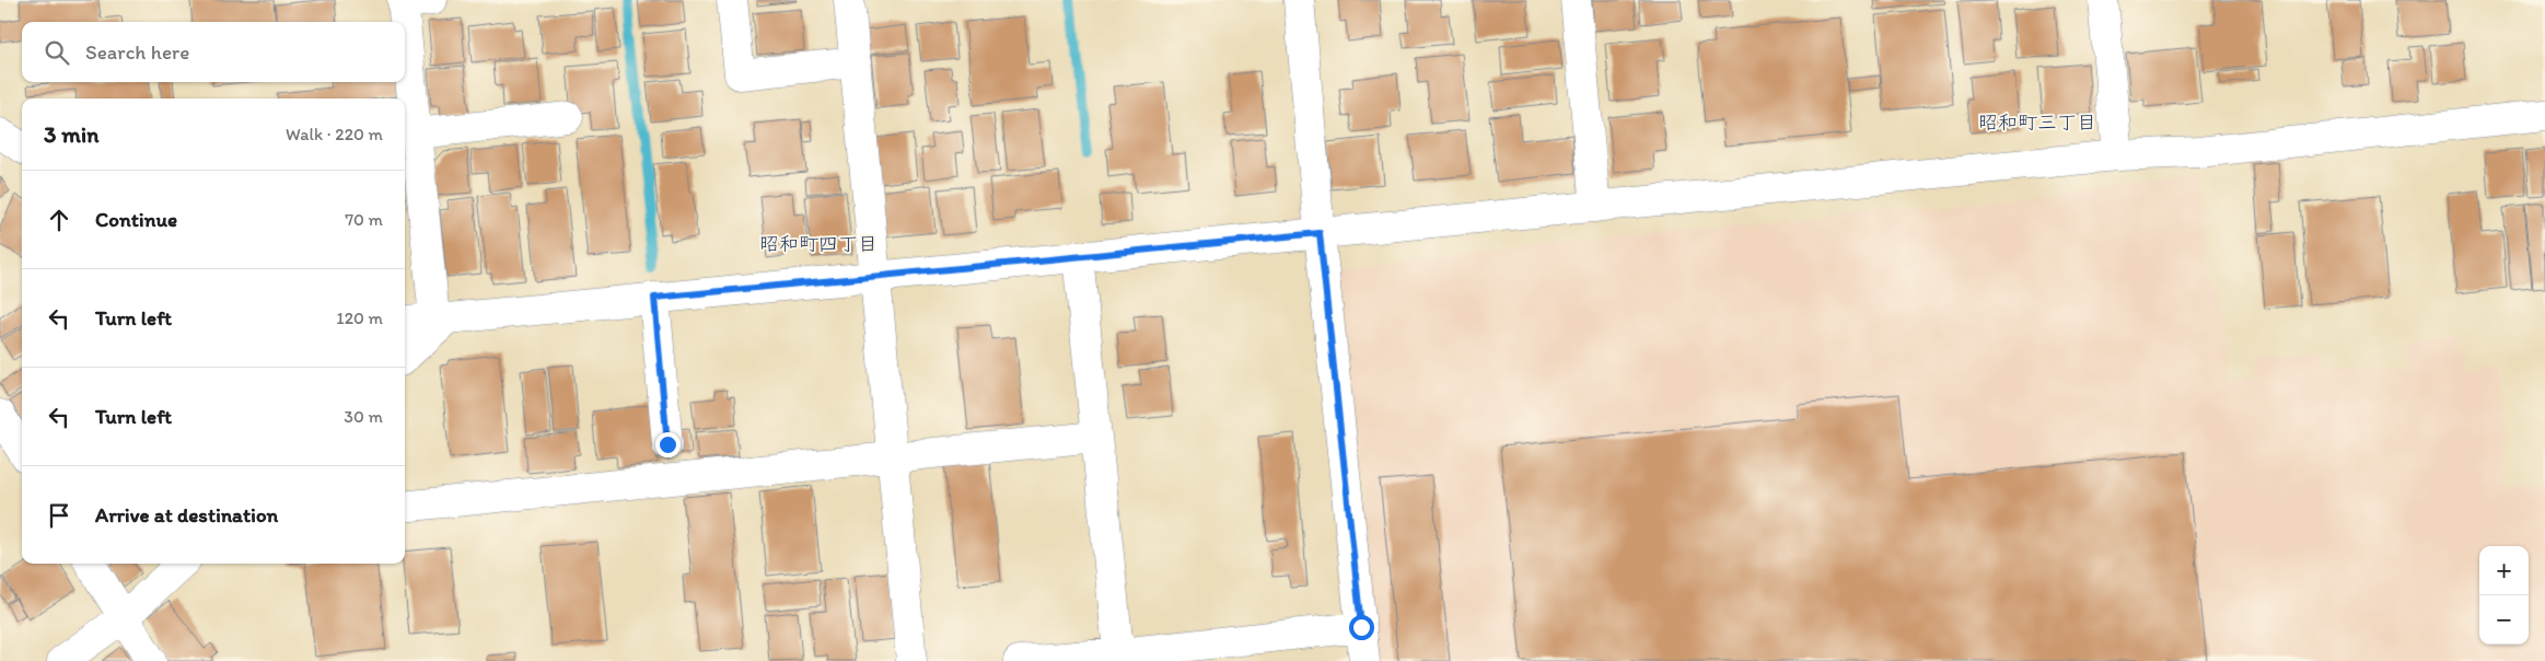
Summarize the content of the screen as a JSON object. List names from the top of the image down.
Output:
{
  "districts": ["昭和町三丁目", "昭和町四丁目"],
  "page": {
    "search": "Search here",
    "heading": ["3 min", "Walk · 220 m"],
    "list": [
      ["Continue", "70 m"],
      ["Turn left", "120 m"],
      ["Turn left", "30 m"],
      "Arrive at destination"
    ],
    "map_buttons": ["+", "−"]
  }
}
